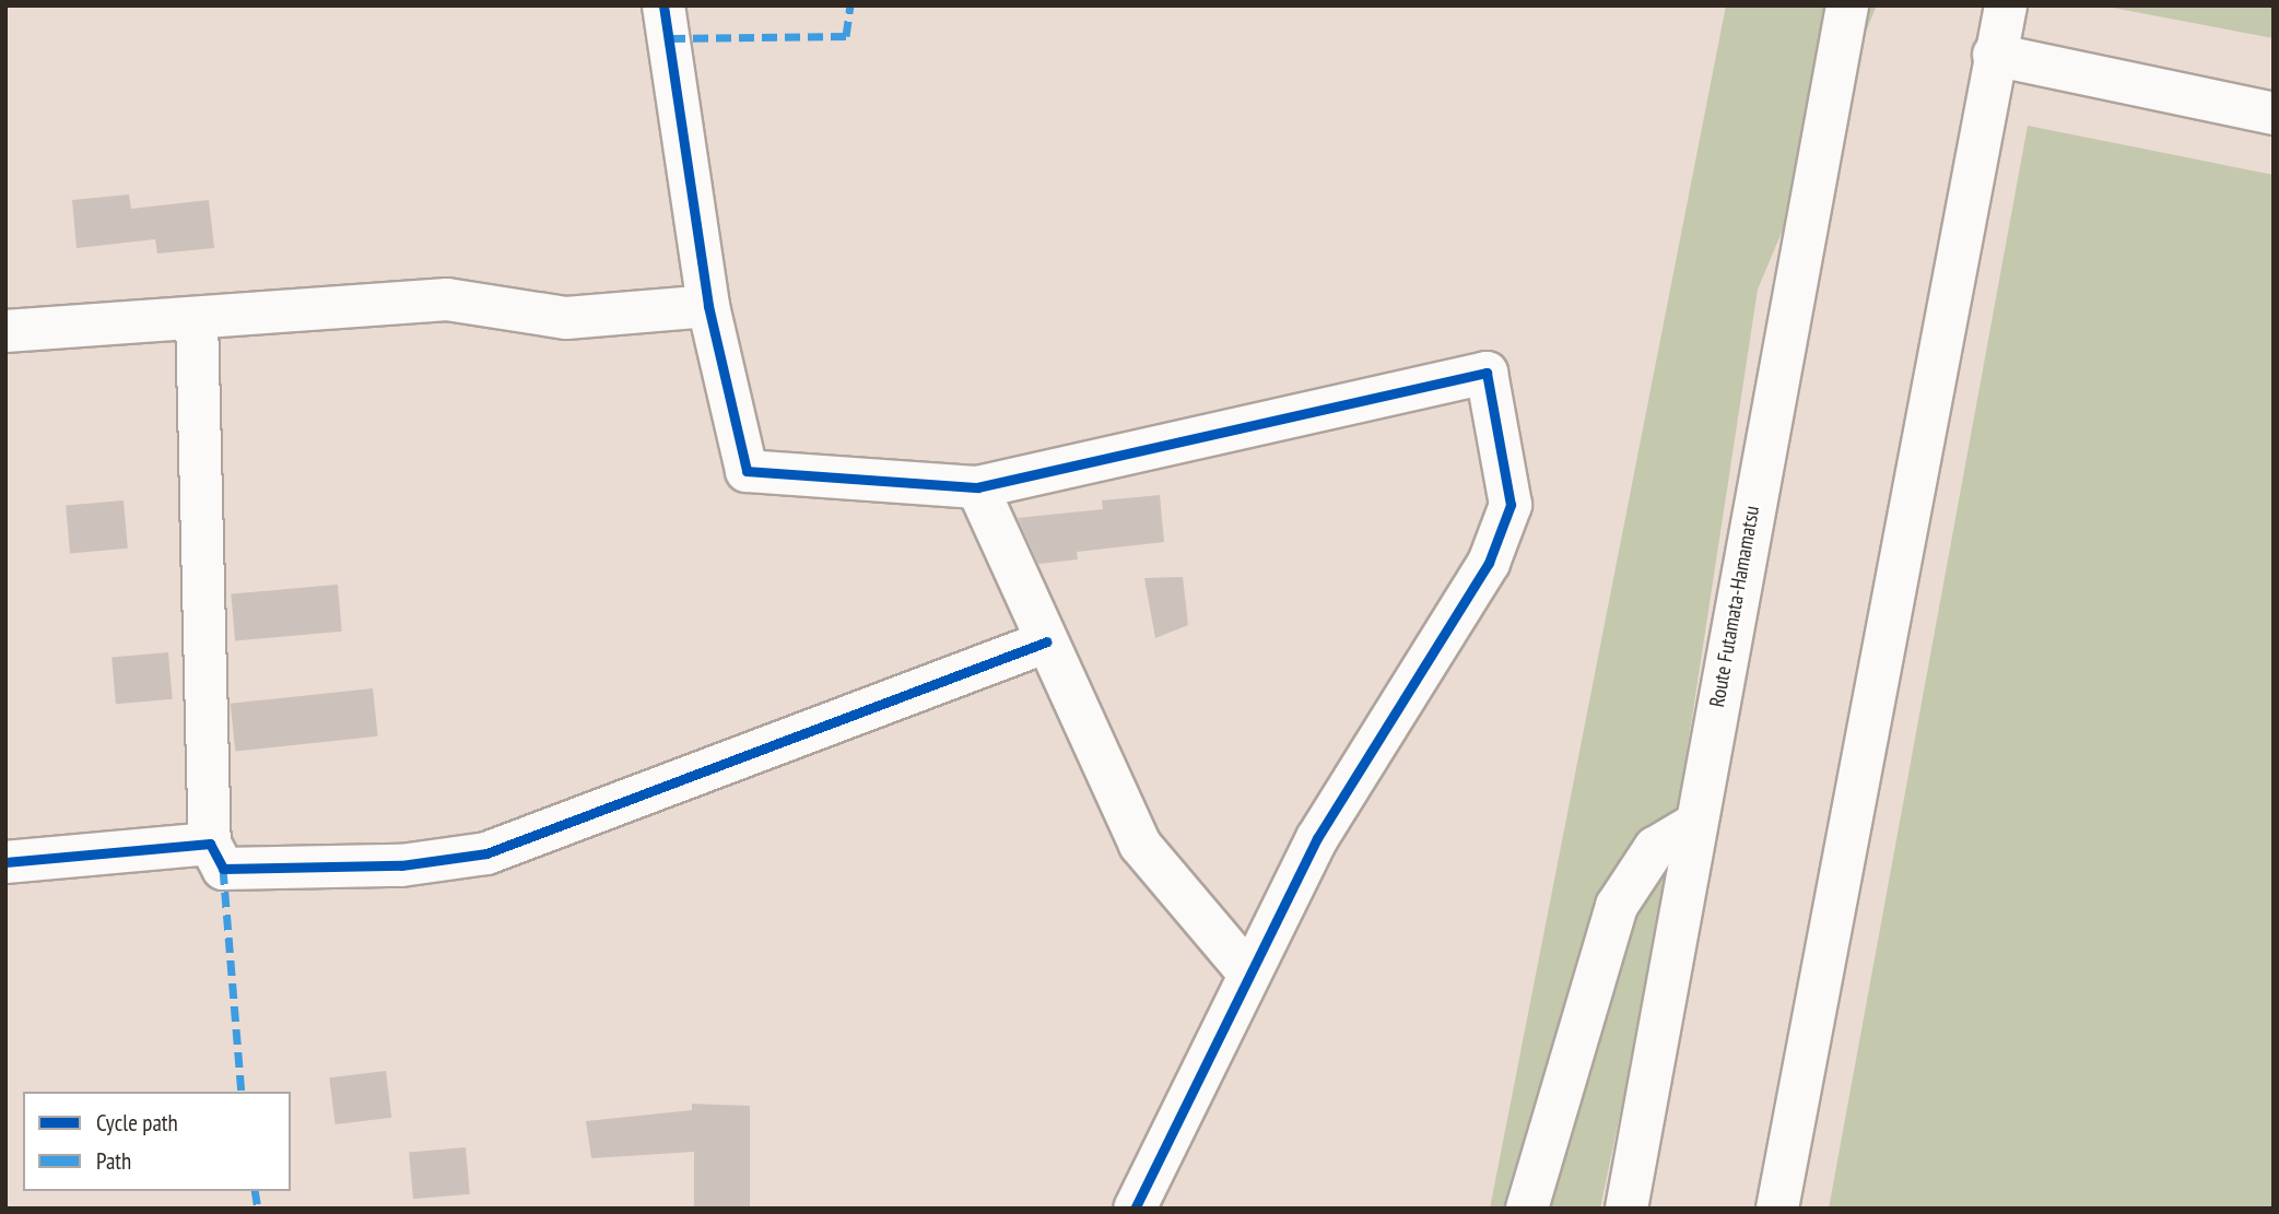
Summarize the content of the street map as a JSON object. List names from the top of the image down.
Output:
{
  "streets": {
    "street": ["Route Futamata-Hamamatsu"]
  },
  "legend": ["Cycle path", "Path"]
}
